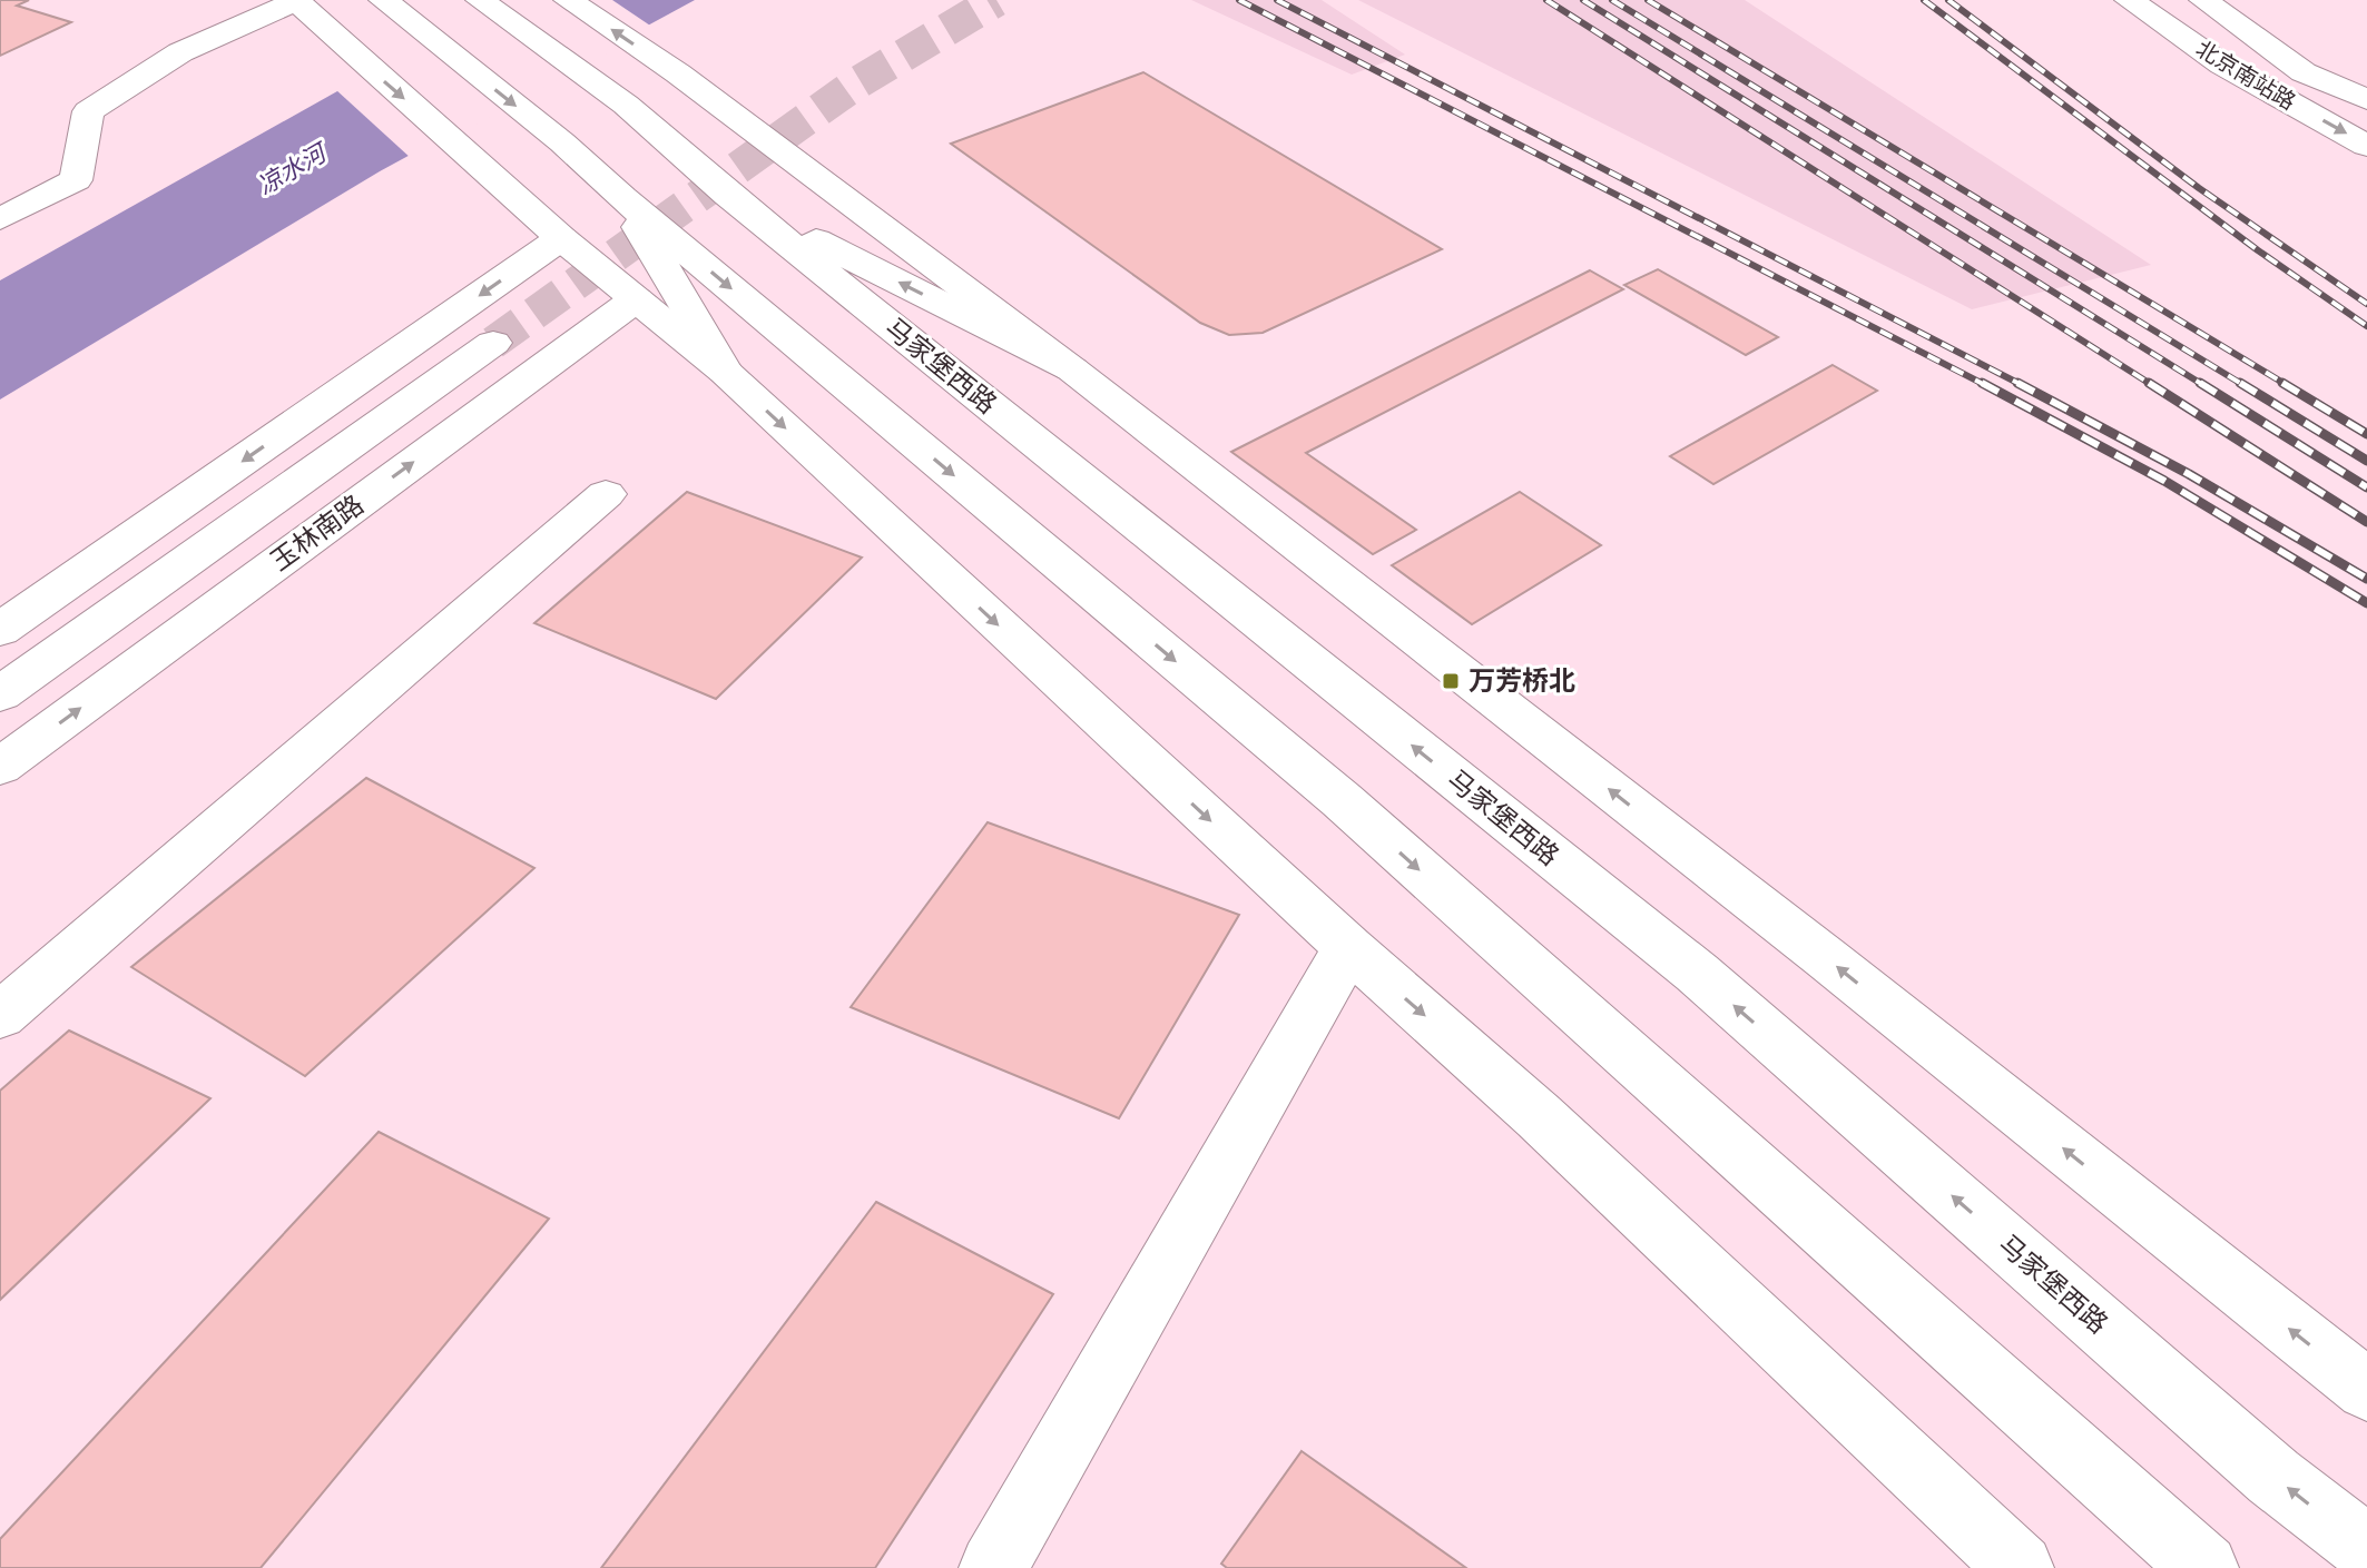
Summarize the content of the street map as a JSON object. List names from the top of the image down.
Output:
{
  "streets": {
    "street": ["北京南站路", "马家堡西路", "玉林南路"]
  },
  "water": ["凉水河"],
  "places": {
    "transit": ["万芳桥北"]
  }
}
